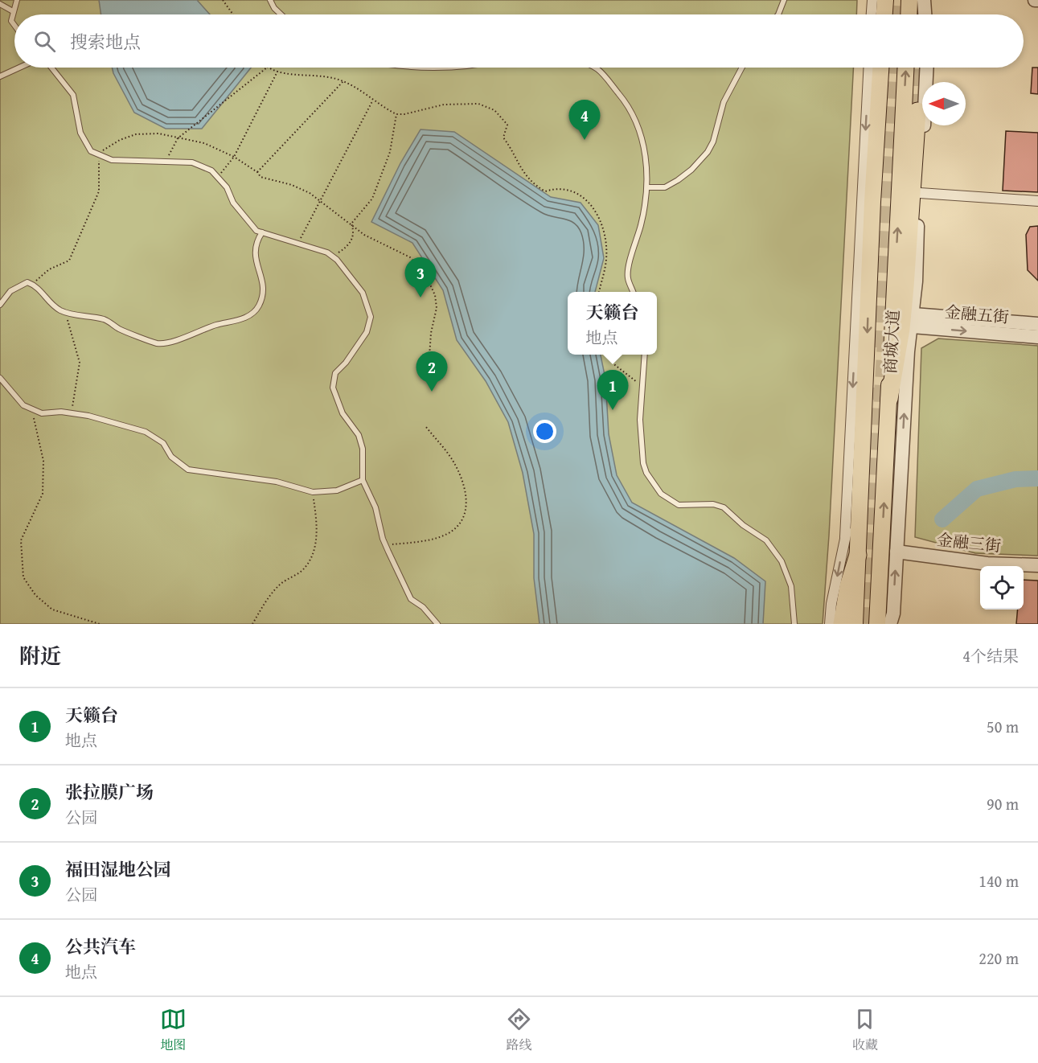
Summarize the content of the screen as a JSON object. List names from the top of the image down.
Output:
{
  "streets": {
    "main road": ["商城大道"],
    "street": ["金融五街", "金融三街"]
  },
  "north": "left",
  "page": {
    "search": "搜索地点",
    "pins": [
      "4",
      "3",
      "2",
      "1"
    ],
    "popup": ["天籁台", "地点"],
    "heading": ["附近", "4个结果"],
    "list": [
      {
        "mark": "1",
        "name": "天籁台",
        "note": "地点",
        "value": "50 m"
      },
      {
        "mark": "2",
        "name": "张拉膜广场",
        "note": "公园",
        "value": "90 m"
      },
      {
        "mark": "3",
        "name": "福田湿地公园",
        "note": "公园",
        "value": "140 m"
      },
      {
        "mark": "4",
        "name": "公共汽车",
        "note": "地点",
        "value": "220 m"
      }
    ],
    "nav": ["地图", "路线", "收藏"]
  }
}
